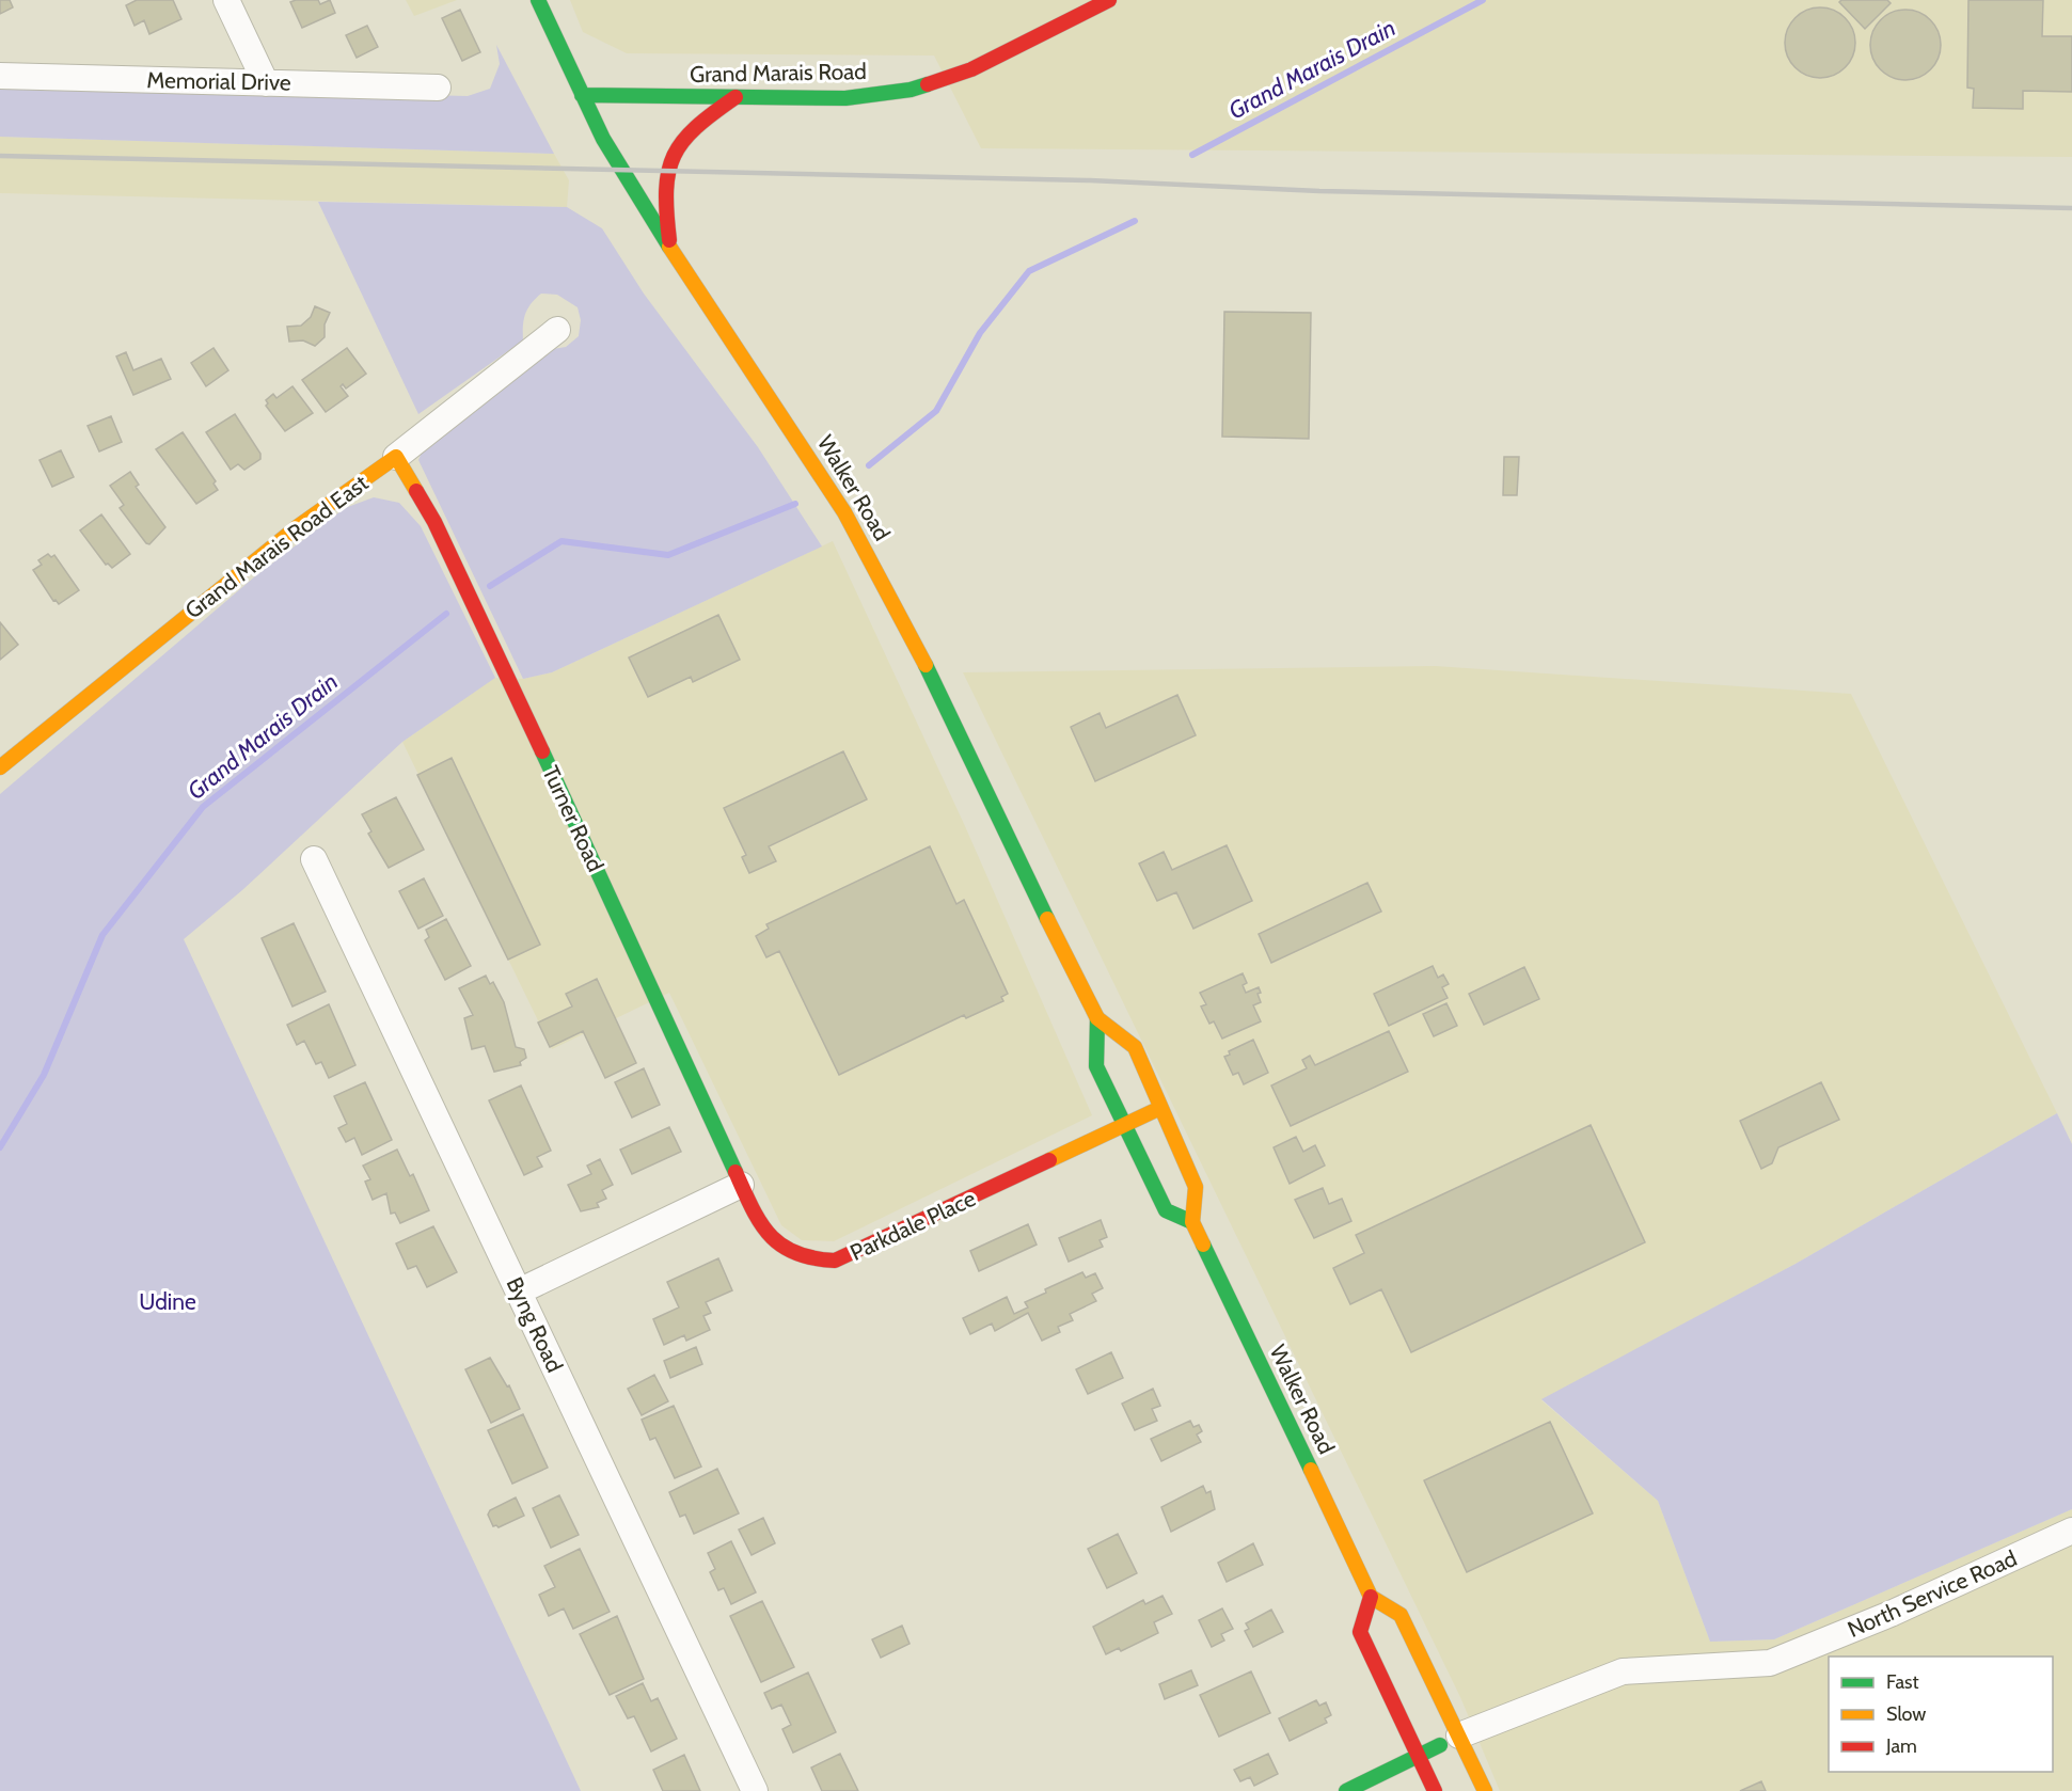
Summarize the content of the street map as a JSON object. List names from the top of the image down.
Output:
{
  "streets": {
    "main road": [
      "Grand Marais Road",
      "Walker Road",
      "Grand Marais Road East",
      "Turner Road",
      "Parkdale Place"
    ],
    "street": ["Memorial Drive", "Byng Road", "North Service Road"]
  },
  "crossings": [
    ["Grand Marais Road", "Walker Road"],
    ["Walker Road", "Parkdale Place"],
    ["Grand Marais Road East", "Turner Road"],
    ["Turner Road", "Parkdale Place"]
  ],
  "water": ["Grand Marais Drain"],
  "parks": ["Udine"],
  "legend": ["Fast", "Slow", "Jam"]
}
